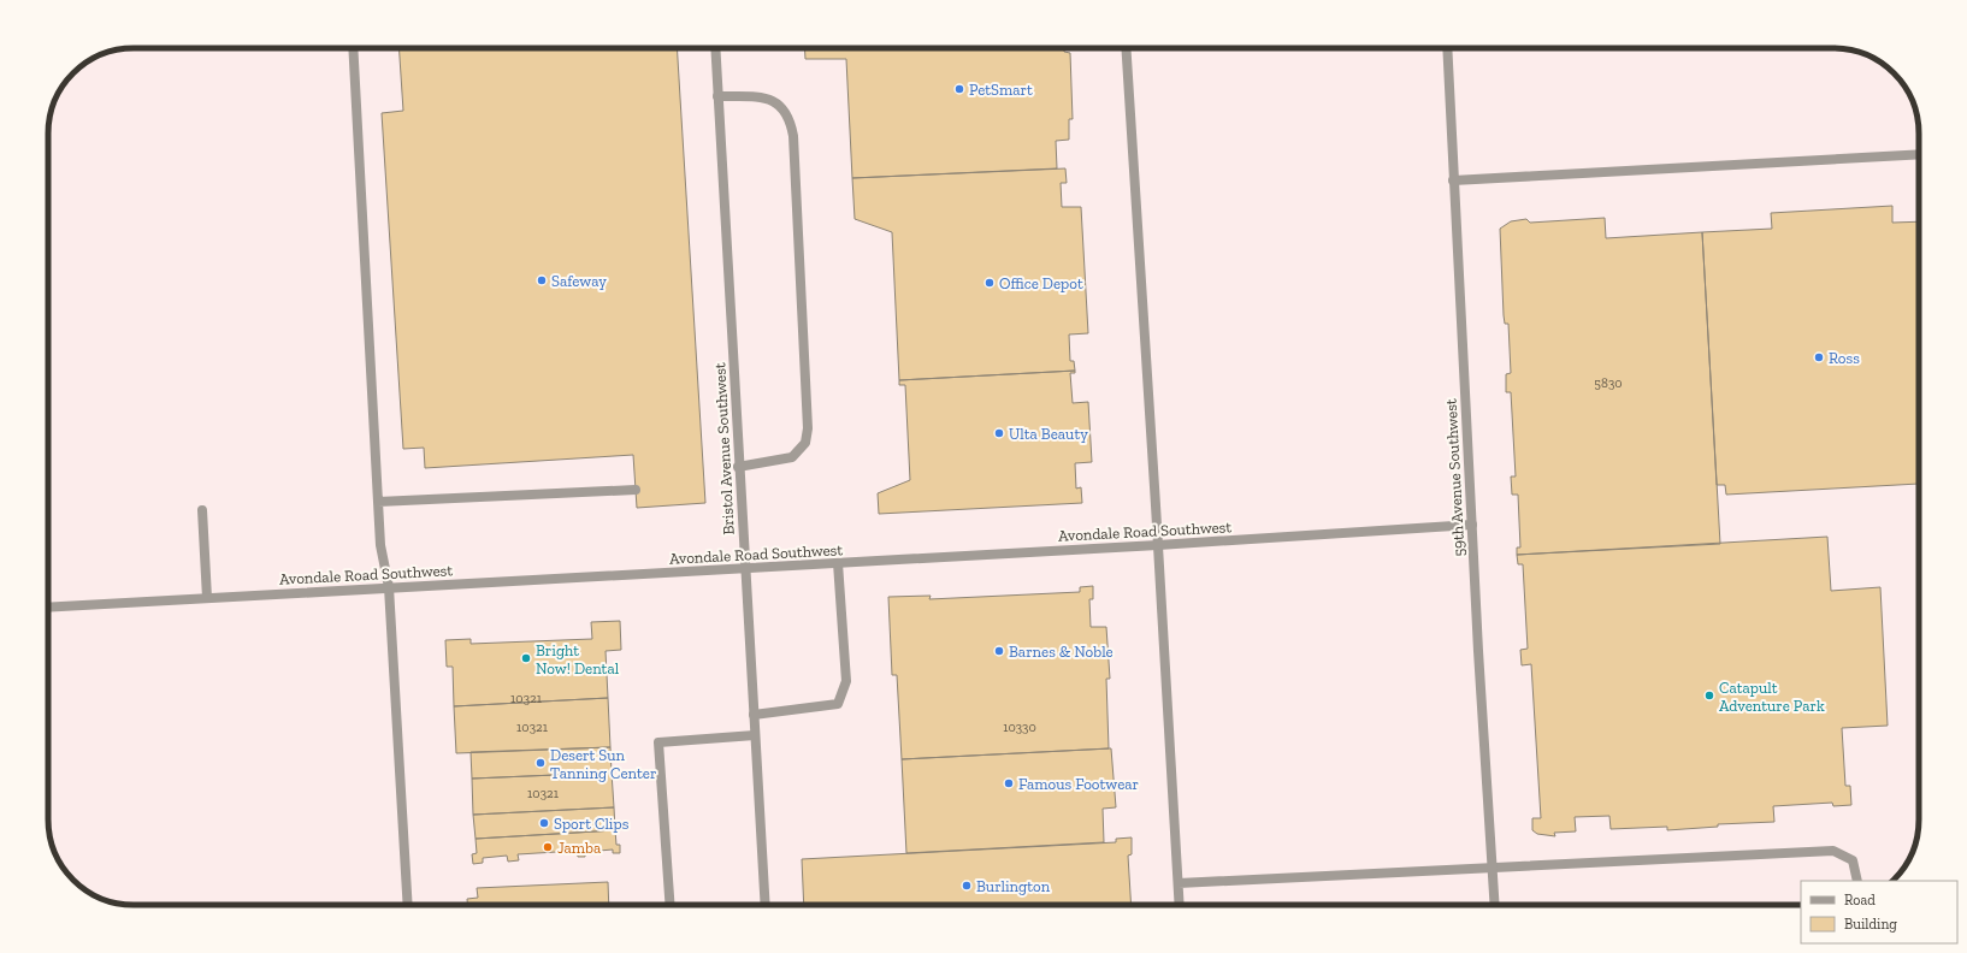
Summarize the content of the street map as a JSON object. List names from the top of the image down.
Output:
{
  "streets": {
    "street": ["Bristol Avenue Southwest", "59th Avenue Southwest", "Avondale Road Southwest"]
  },
  "crossings": [
    ["Bristol Avenue Southwest", "Avondale Road Southwest"],
    ["59th Avenue Southwest", "Avondale Road Southwest"]
  ],
  "places": [
    "PetSmart",
    "Safeway",
    "Office Depot",
    "Ross",
    "Ulta Beauty",
    "Barnes & Noble",
    "Bright Now! Dental",
    "Catapult Adventure Park",
    "Desert Sun Tanning Center",
    "Famous Footwear",
    "Sport Clips",
    "Jamba",
    "Burlington"
  ],
  "house_numbers": [
    "5830",
    "10321",
    "10321",
    "10330",
    "10321"
  ],
  "legend": ["Road", "Building"]
}
